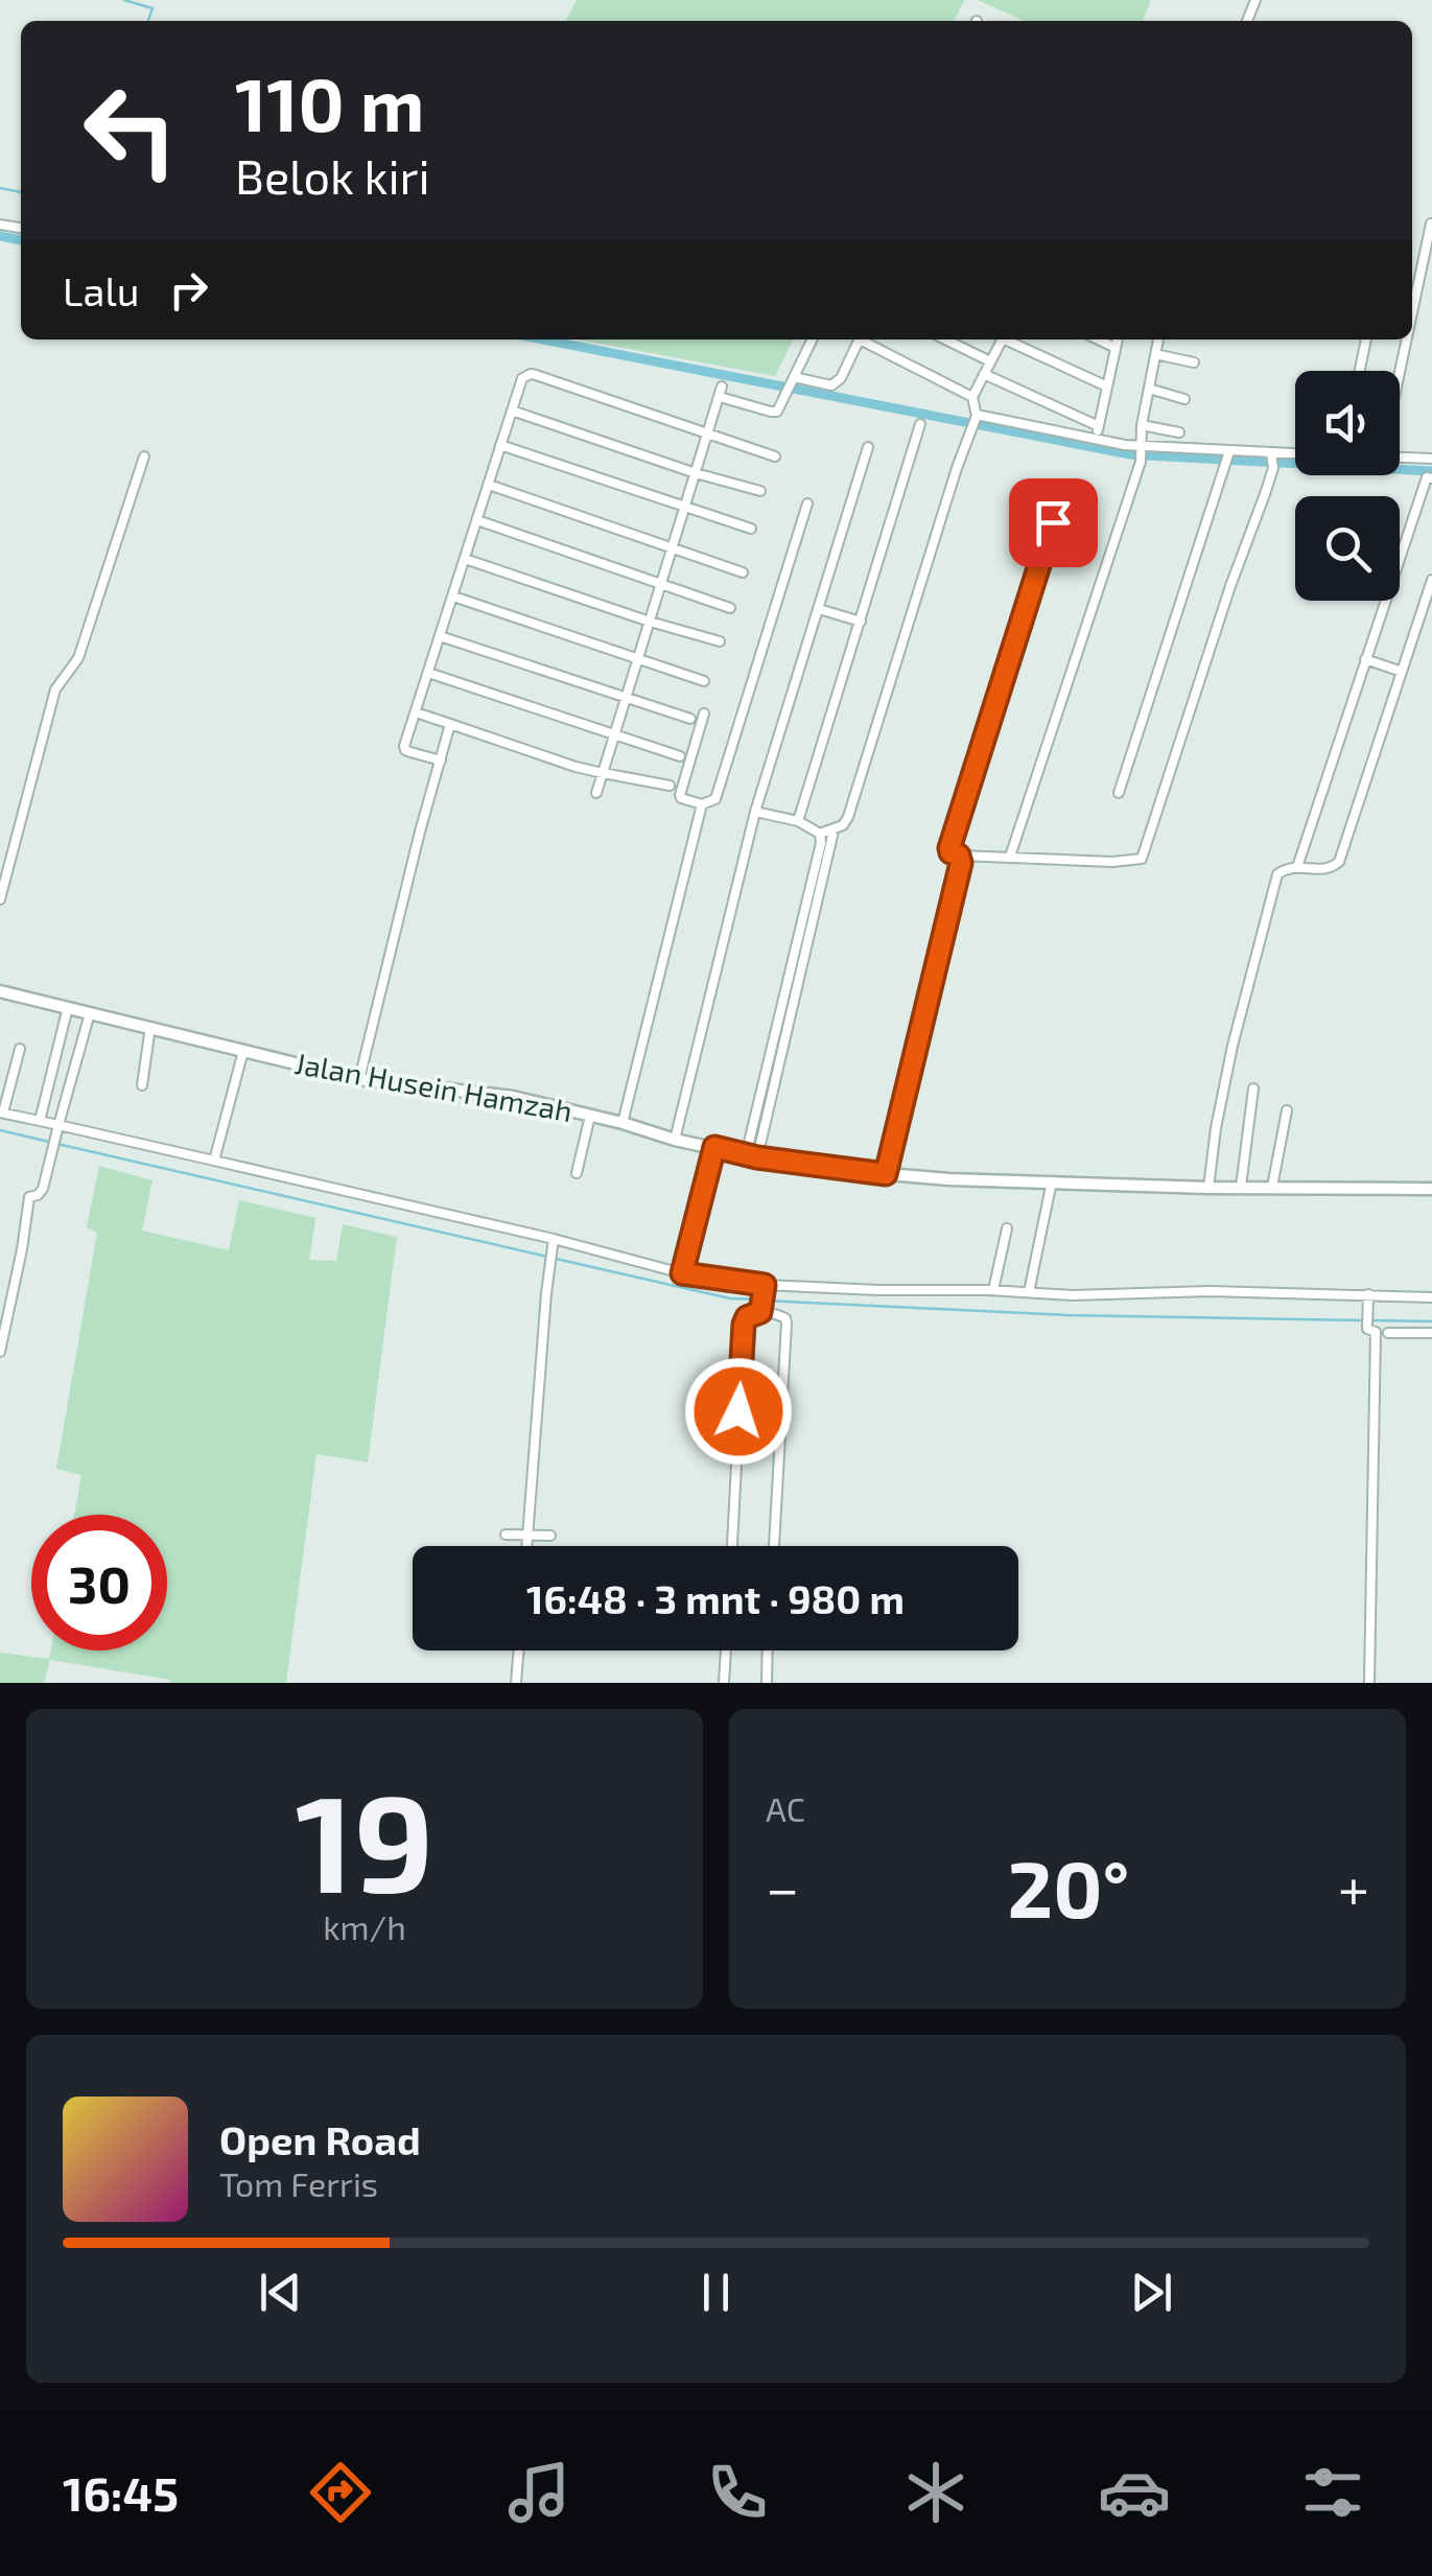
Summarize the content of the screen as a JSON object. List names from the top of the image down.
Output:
{
  "streets": {
    "street": ["Jalan Husein Hamzah"]
  },
  "page": {
    "turn": ["110 m", "Belok kiri"],
    "then": "Lalu",
    "limit": "30",
    "trip": "16:48 · 3 mnt · 980 m",
    "tile": [
      ["19", "km/h"],
      "AC"
    ],
    "heat": ["−", "20°", "+"],
    "song": ["Open Road", "Tom Ferris"],
    "tabs": "16:45"
  }
}
